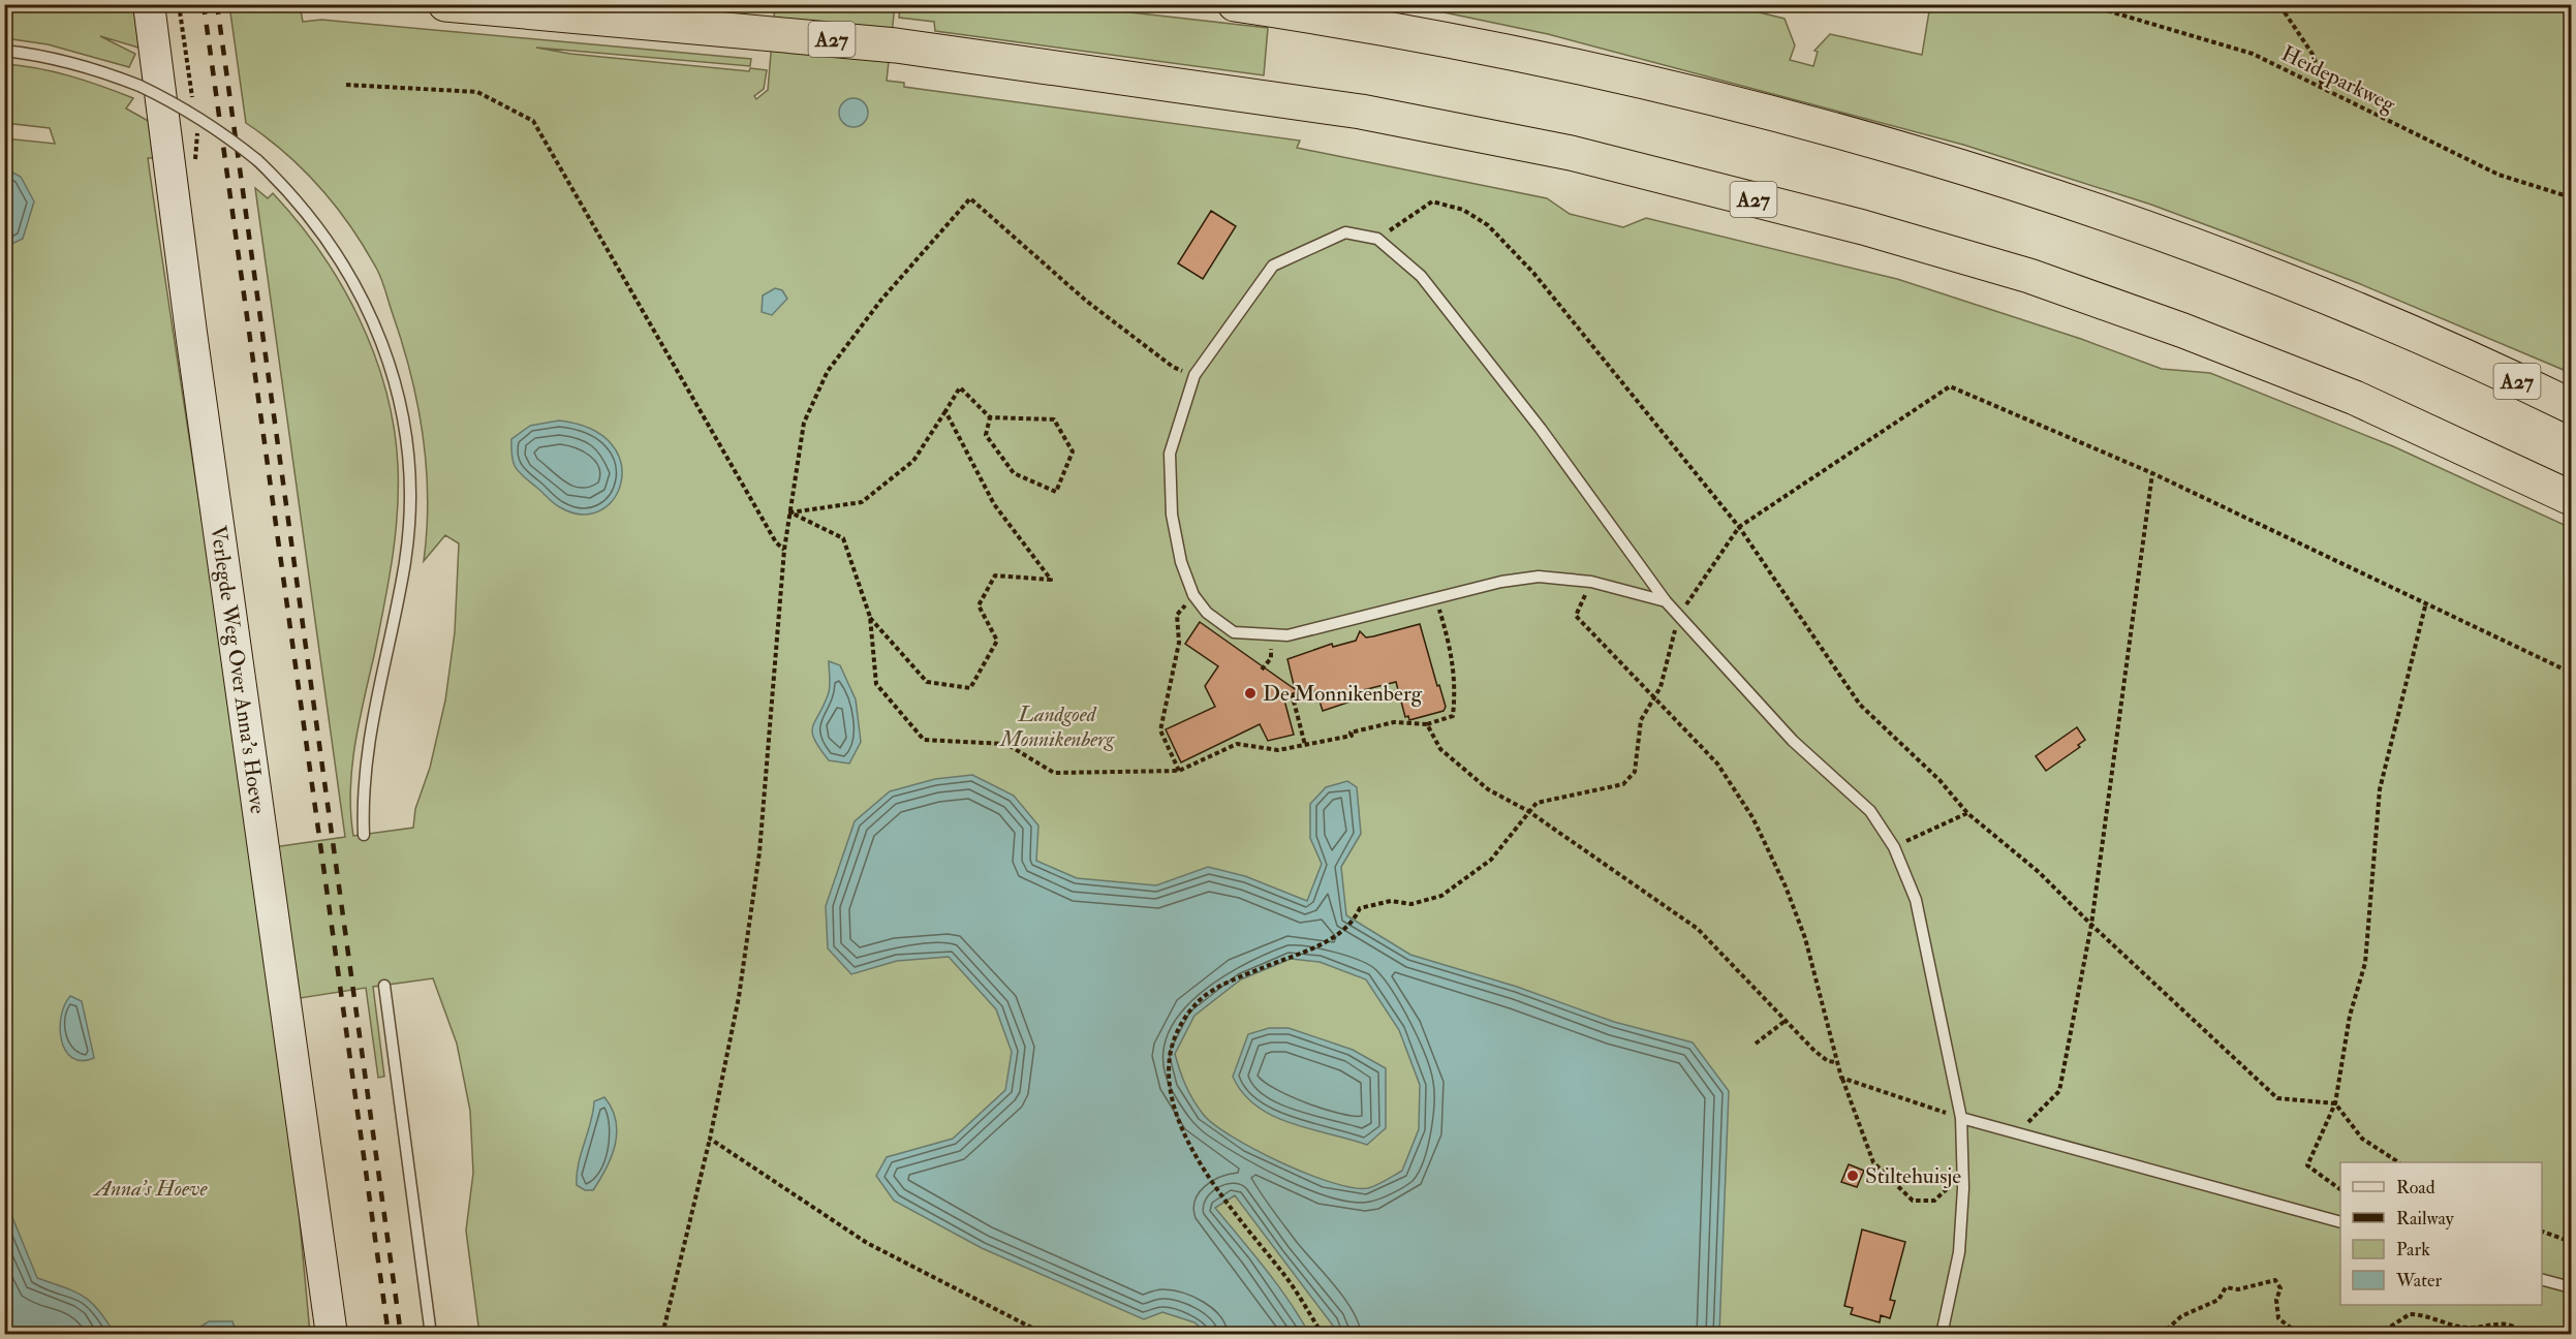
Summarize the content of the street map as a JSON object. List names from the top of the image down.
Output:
{
  "streets": {
    "highway": ["A27"],
    "main road": ["Verlegde Weg Over Anna's Hoeve"],
    "path": ["Heideparkweg"]
  },
  "parks": ["Landgoed Monnikenberg", "Anna's Hoeve"],
  "places": ["De Monnikenberg", "Stiltehuisje"],
  "legend": [
    "Road",
    "Railway",
    "Park",
    "Water"
  ]
}
